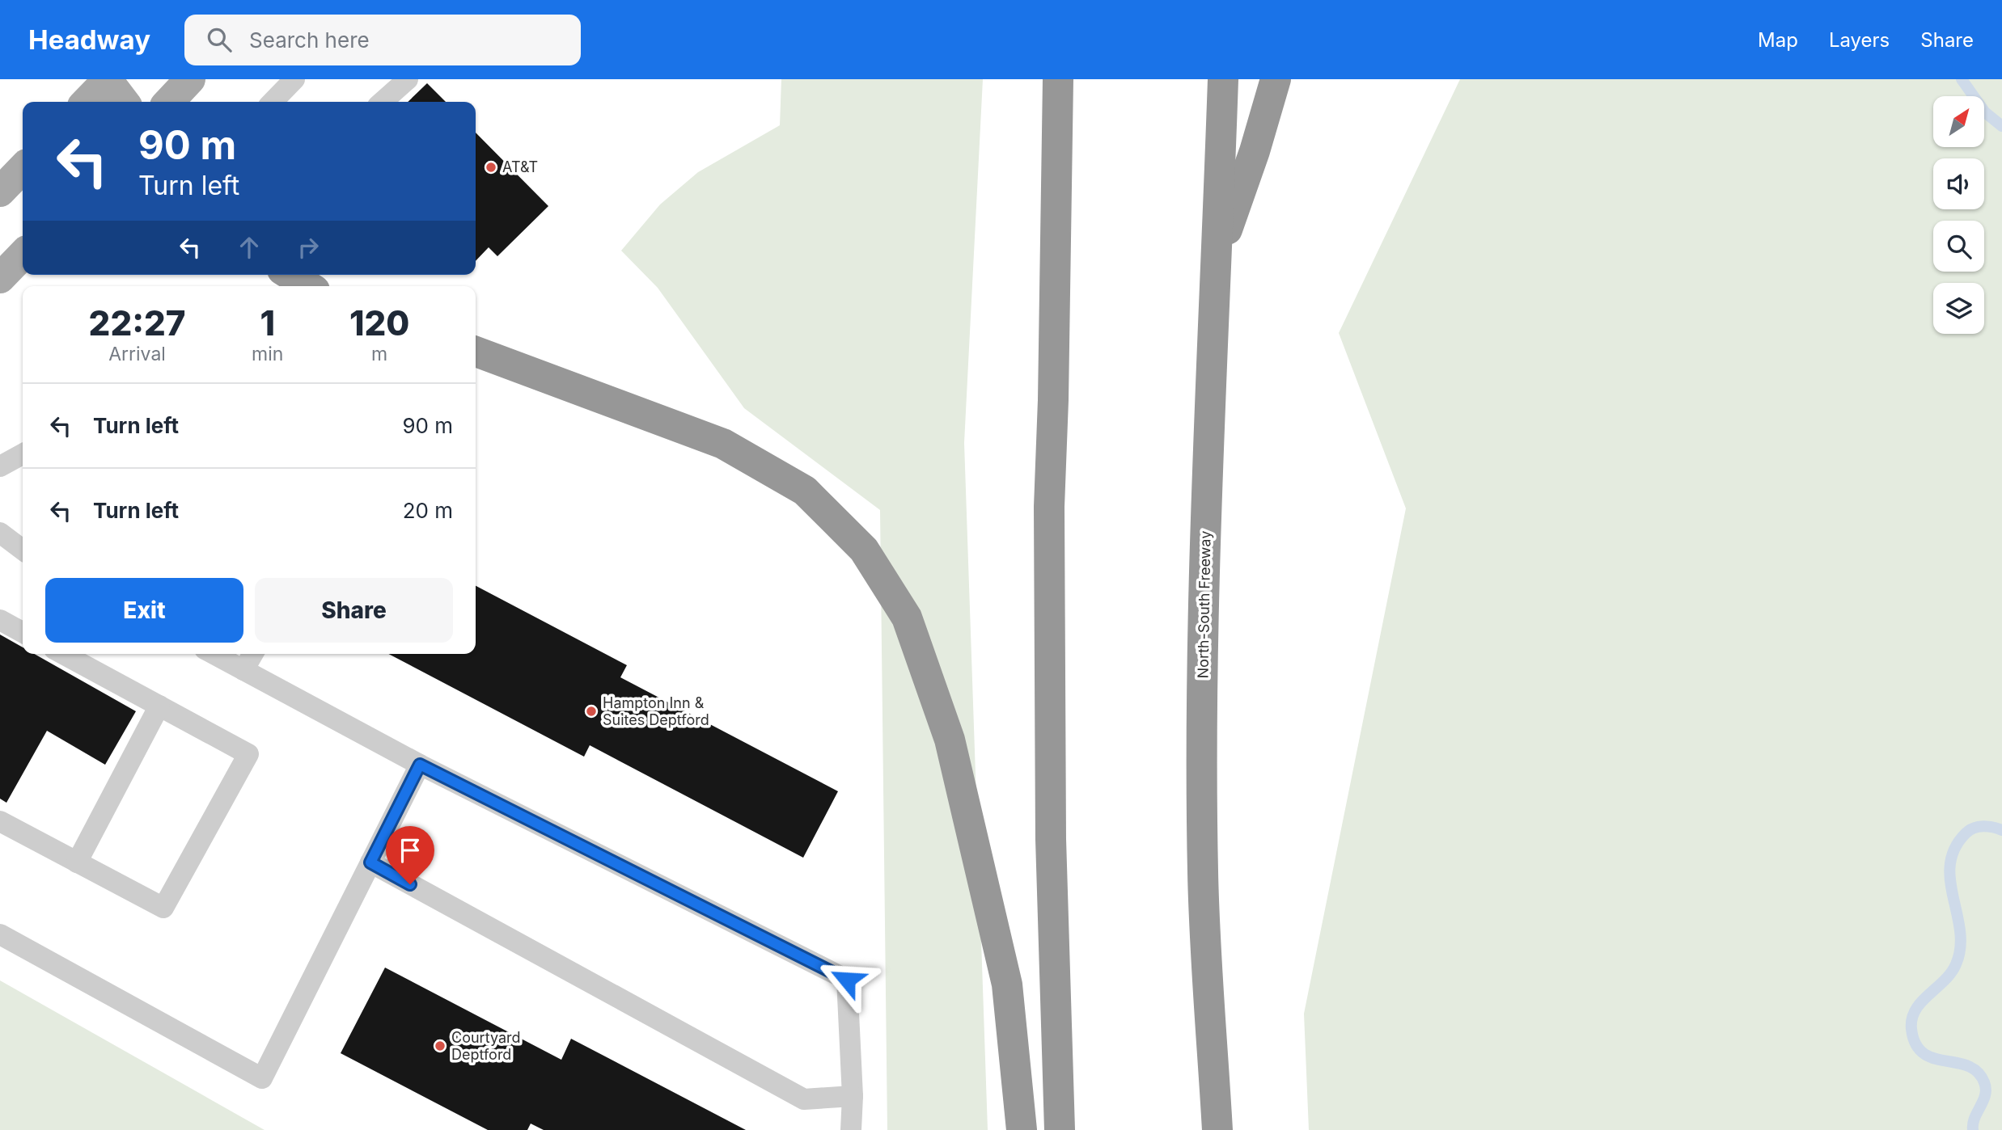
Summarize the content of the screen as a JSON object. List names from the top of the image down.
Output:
{
  "streets": {
    "highway": ["North-South Freeway"]
  },
  "places": ["AT&T", "Hampton Inn & Suites Deptford", "Courtyard Deptford"],
  "north": "top right",
  "page": {
    "header": "Headway",
    "search": "Search here",
    "nav": ["Map", "Layers", "Share"],
    "turn": ["90 m", "Turn left"],
    "eta": [
      "22:27",
      "Arrival",
      "1",
      "min",
      "120",
      "m"
    ],
    "list": [
      {
        "name": "Turn left",
        "value": "90 m"
      },
      {
        "name": "Turn left",
        "value": "20 m"
      }
    ],
    "buttons": ["Exit", "Share"]
  }
}
